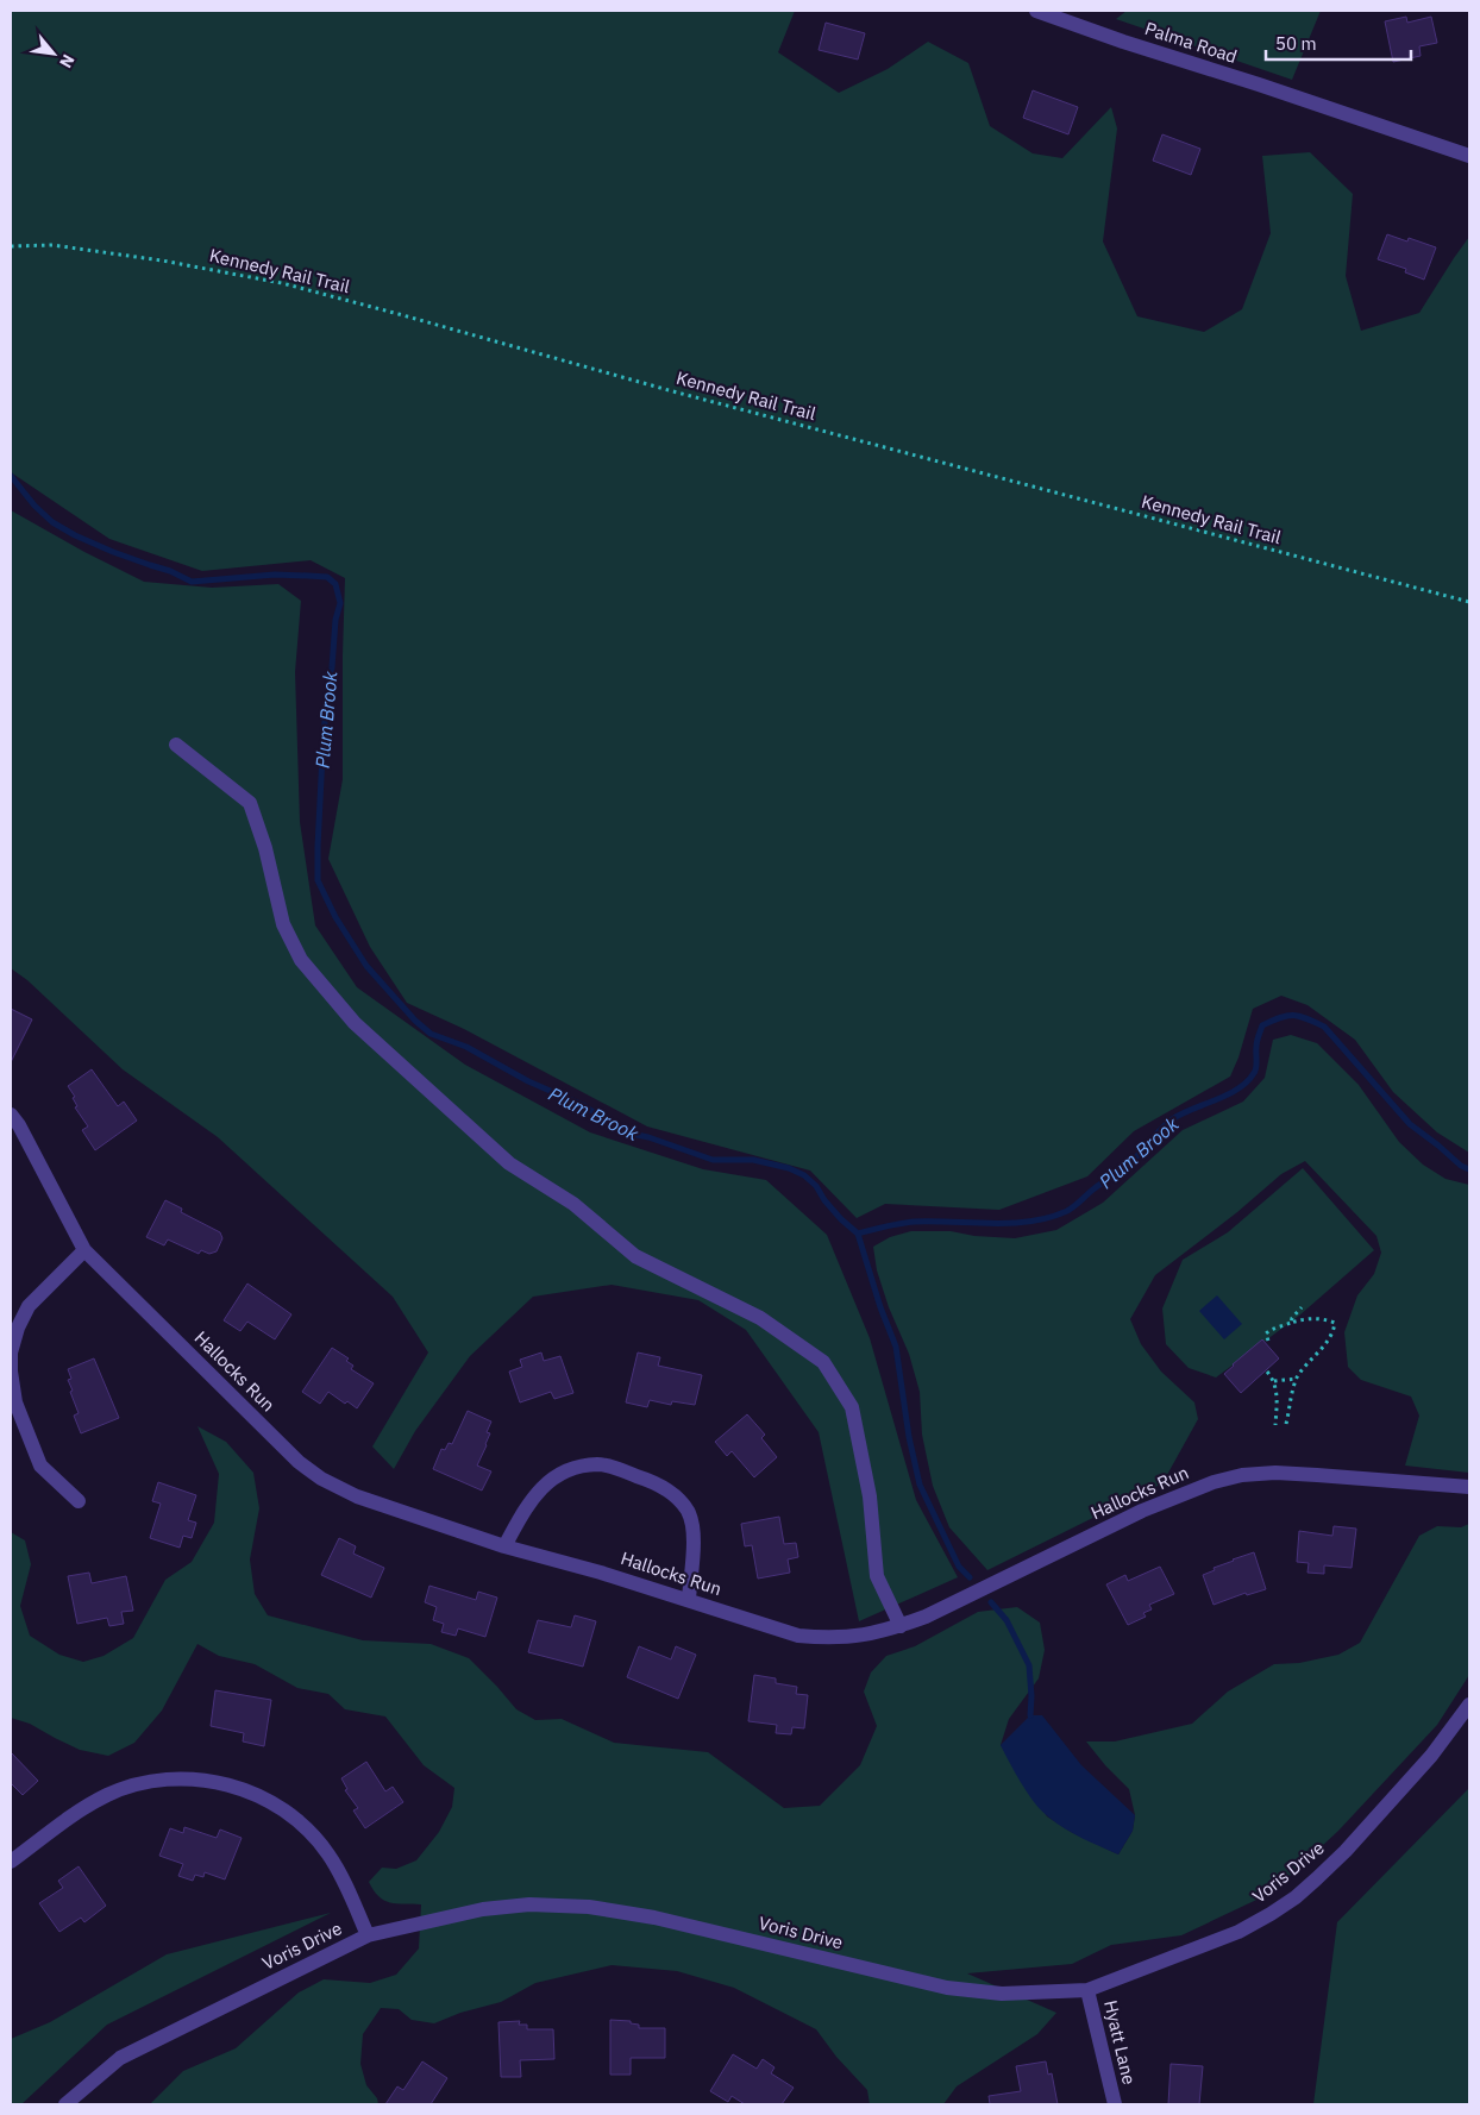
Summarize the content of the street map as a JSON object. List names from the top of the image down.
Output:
{
  "streets": {
    "street": [
      "Palma Road",
      "Hallocks Run",
      "Voris Drive",
      "Hyatt Lane"
    ],
    "path": ["Kennedy Rail Trail"]
  },
  "crossings": [
    ["Voris Drive", "Hyatt Lane"]
  ],
  "water": ["Plum Brook"],
  "scale_bar": "50 m",
  "north": "bottom right"
}
